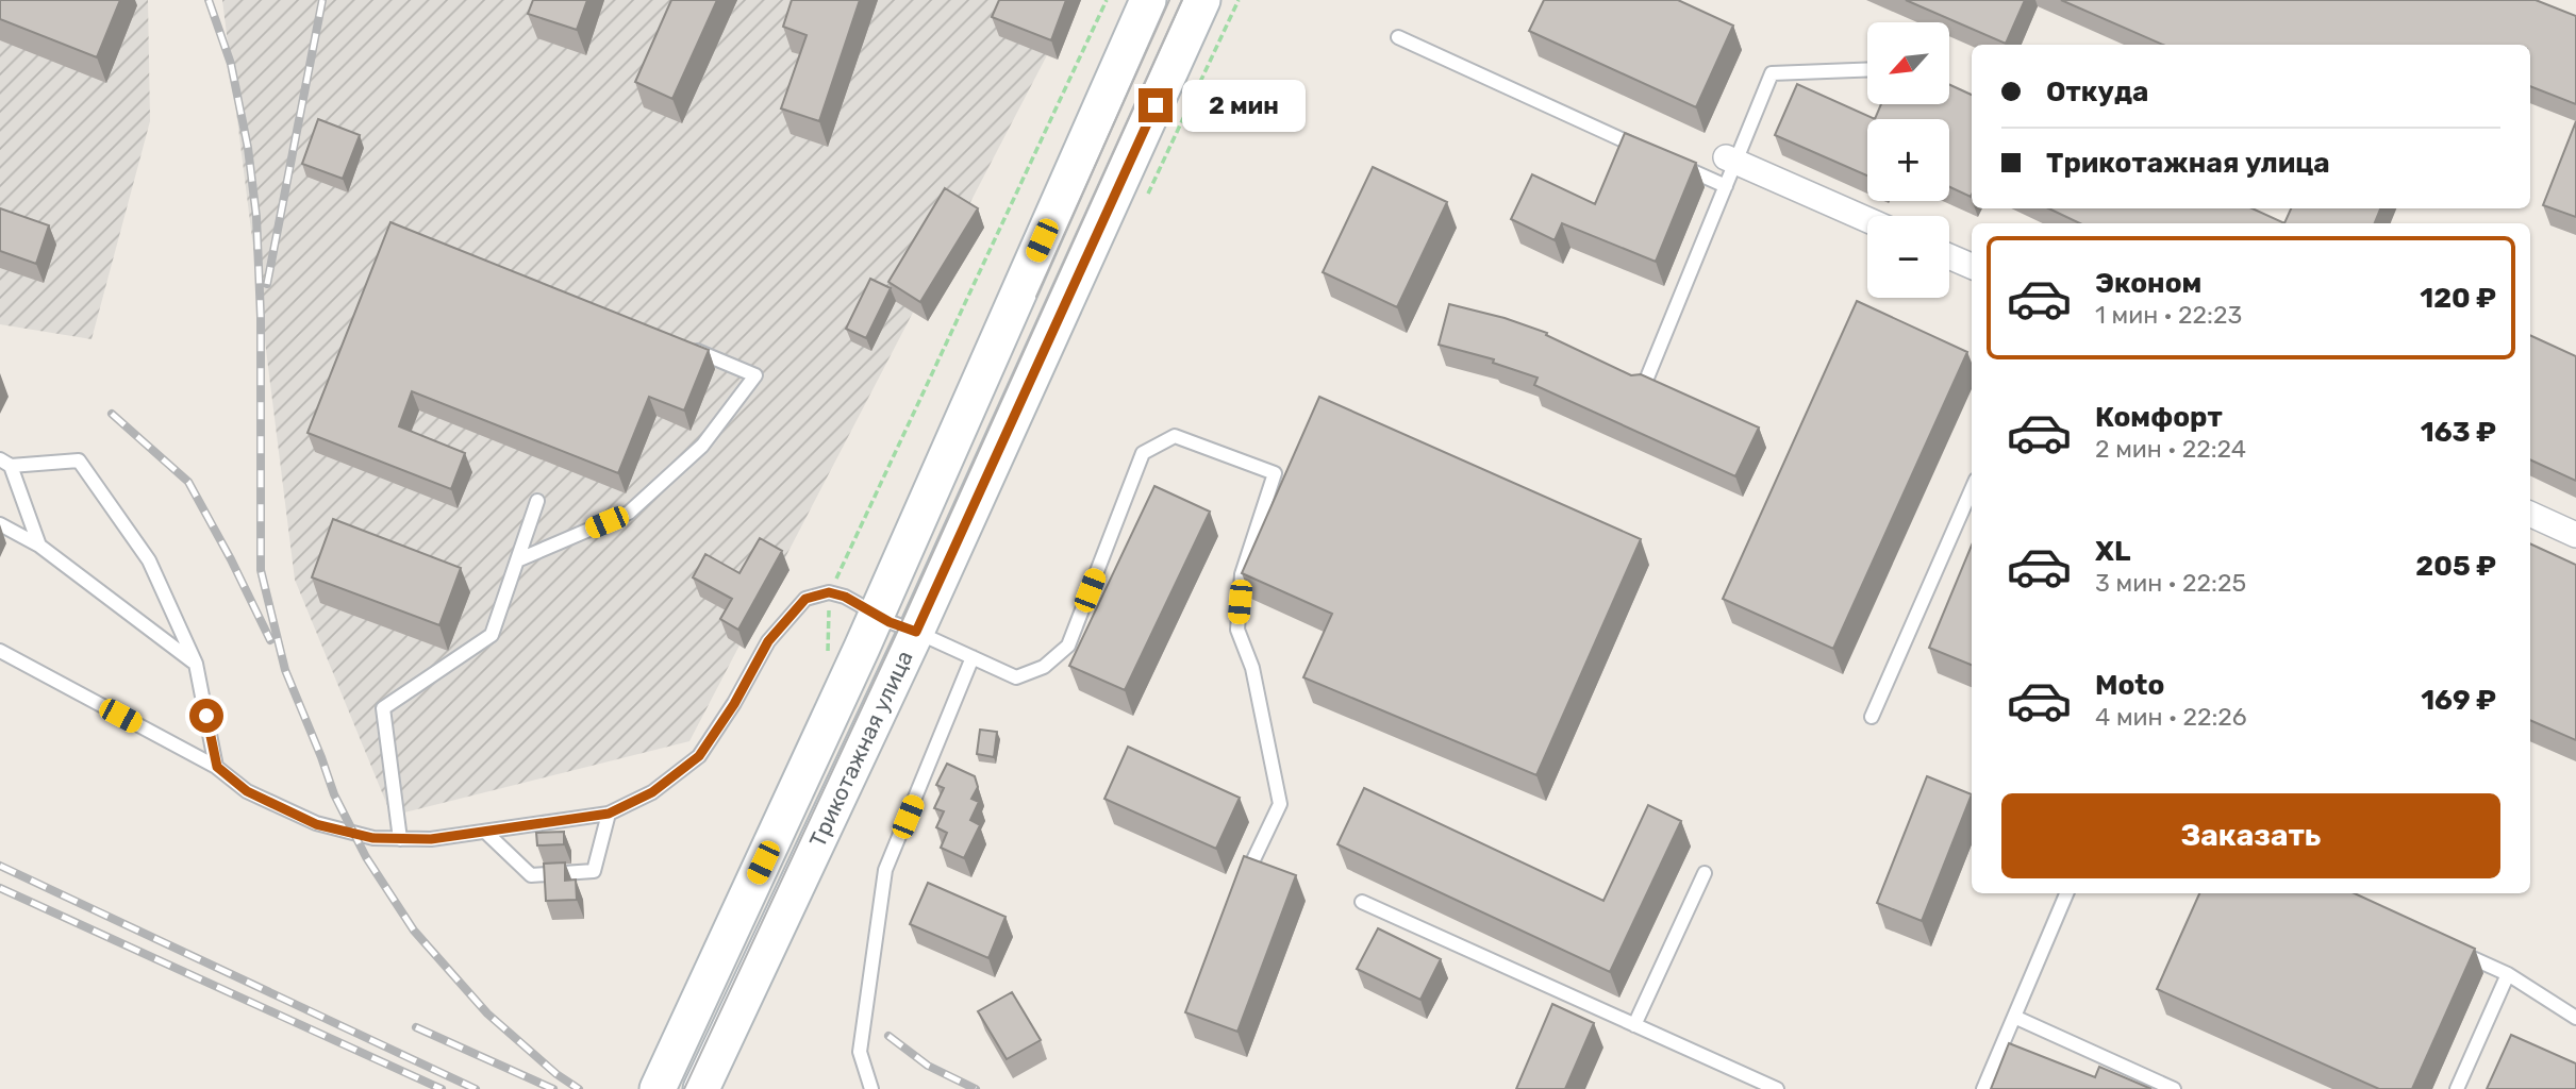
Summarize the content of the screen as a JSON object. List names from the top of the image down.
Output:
{
  "streets": {
    "main road": ["Трикотажная улица"]
  },
  "north": "bottom left",
  "page": {
    "map_buttons": ["+", "−"],
    "banner": ["Откуда", "Трикотажная улица"],
    "bubble": "2 мин",
    "list": [
      {
        "name": "Эконом",
        "note": "1 мин · 22:23",
        "value": "120 ₽"
      },
      {
        "name": "Комфорт",
        "note": "2 мин · 22:24",
        "value": "163 ₽"
      },
      {
        "name": "XL",
        "note": "3 мин · 22:25",
        "value": "205 ₽"
      },
      {
        "name": "Moto",
        "note": "4 мин · 22:26",
        "value": "169 ₽"
      }
    ],
    "buttons": "Заказать"
  }
}
